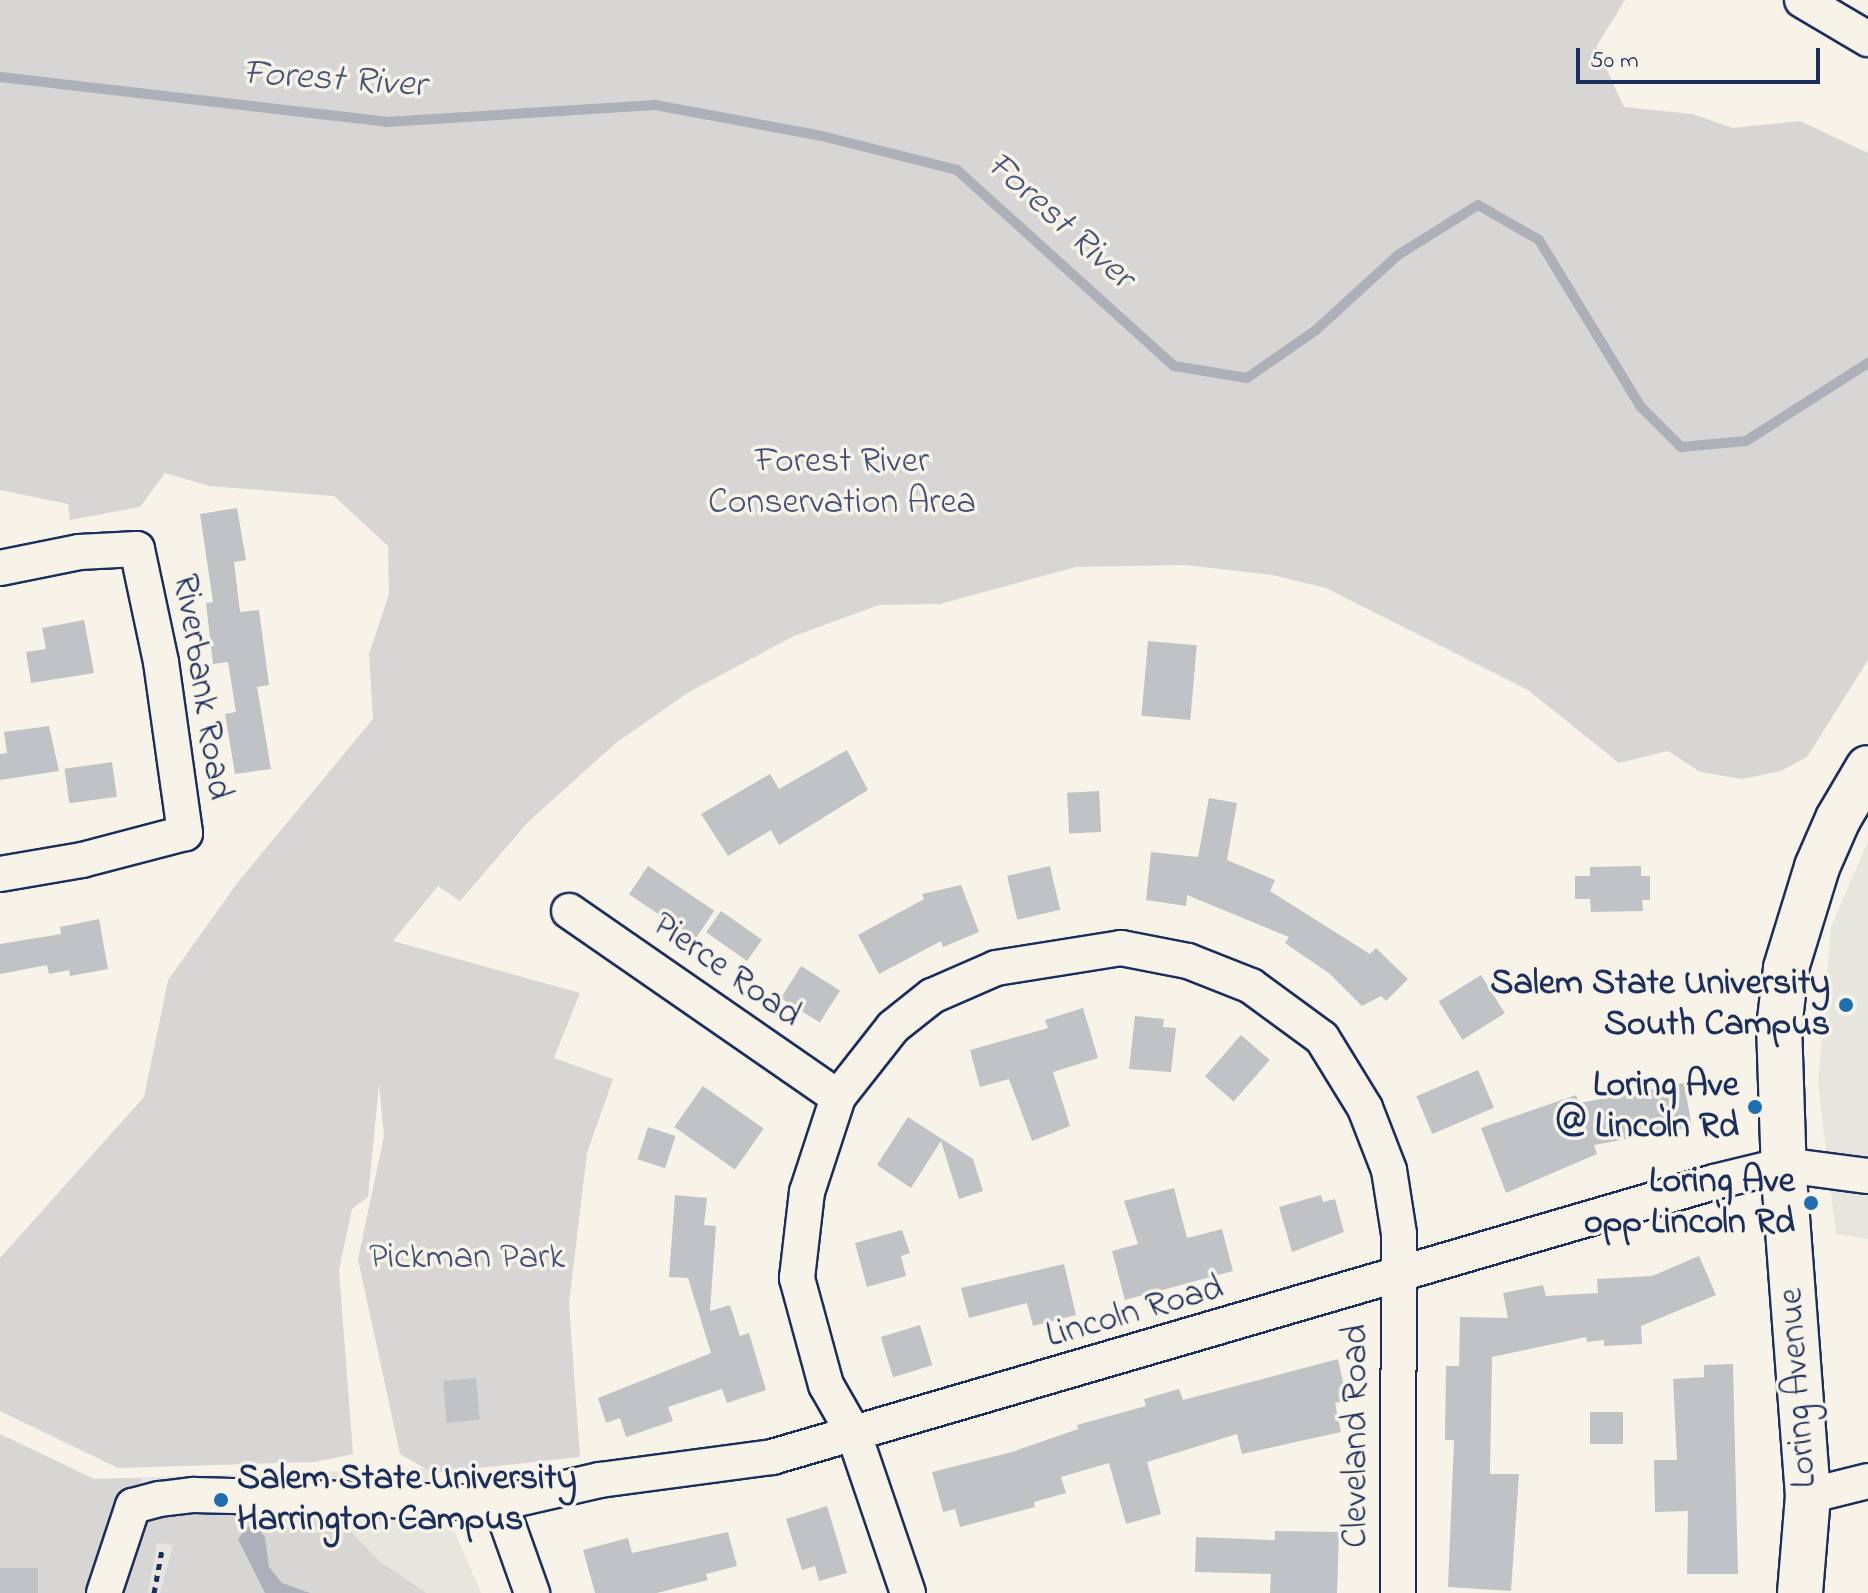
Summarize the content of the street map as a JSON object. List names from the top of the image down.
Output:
{
  "streets": {
    "highway": ["Loring Avenue"],
    "street": [
      "Riverbank Road",
      "Pierce Road",
      "Lincoln Road",
      "Cleveland Road"
    ]
  },
  "crossings": [
    ["Pierce Road", "Cleveland Road"],
    ["Lincoln Road", "Loring Avenue"],
    ["Lincoln Road", "Cleveland Road"]
  ],
  "water": ["Forest River"],
  "parks": ["Forest River Conservation Area", "Pickman Park"],
  "places": [
    "Salem State University South Campus",
    "Loring Ave @ Lincoln Rd",
    "Loring Ave opp Lincoln Rd",
    "Salem State University Harrington Campus"
  ],
  "scale_bar": "50 m"
}
